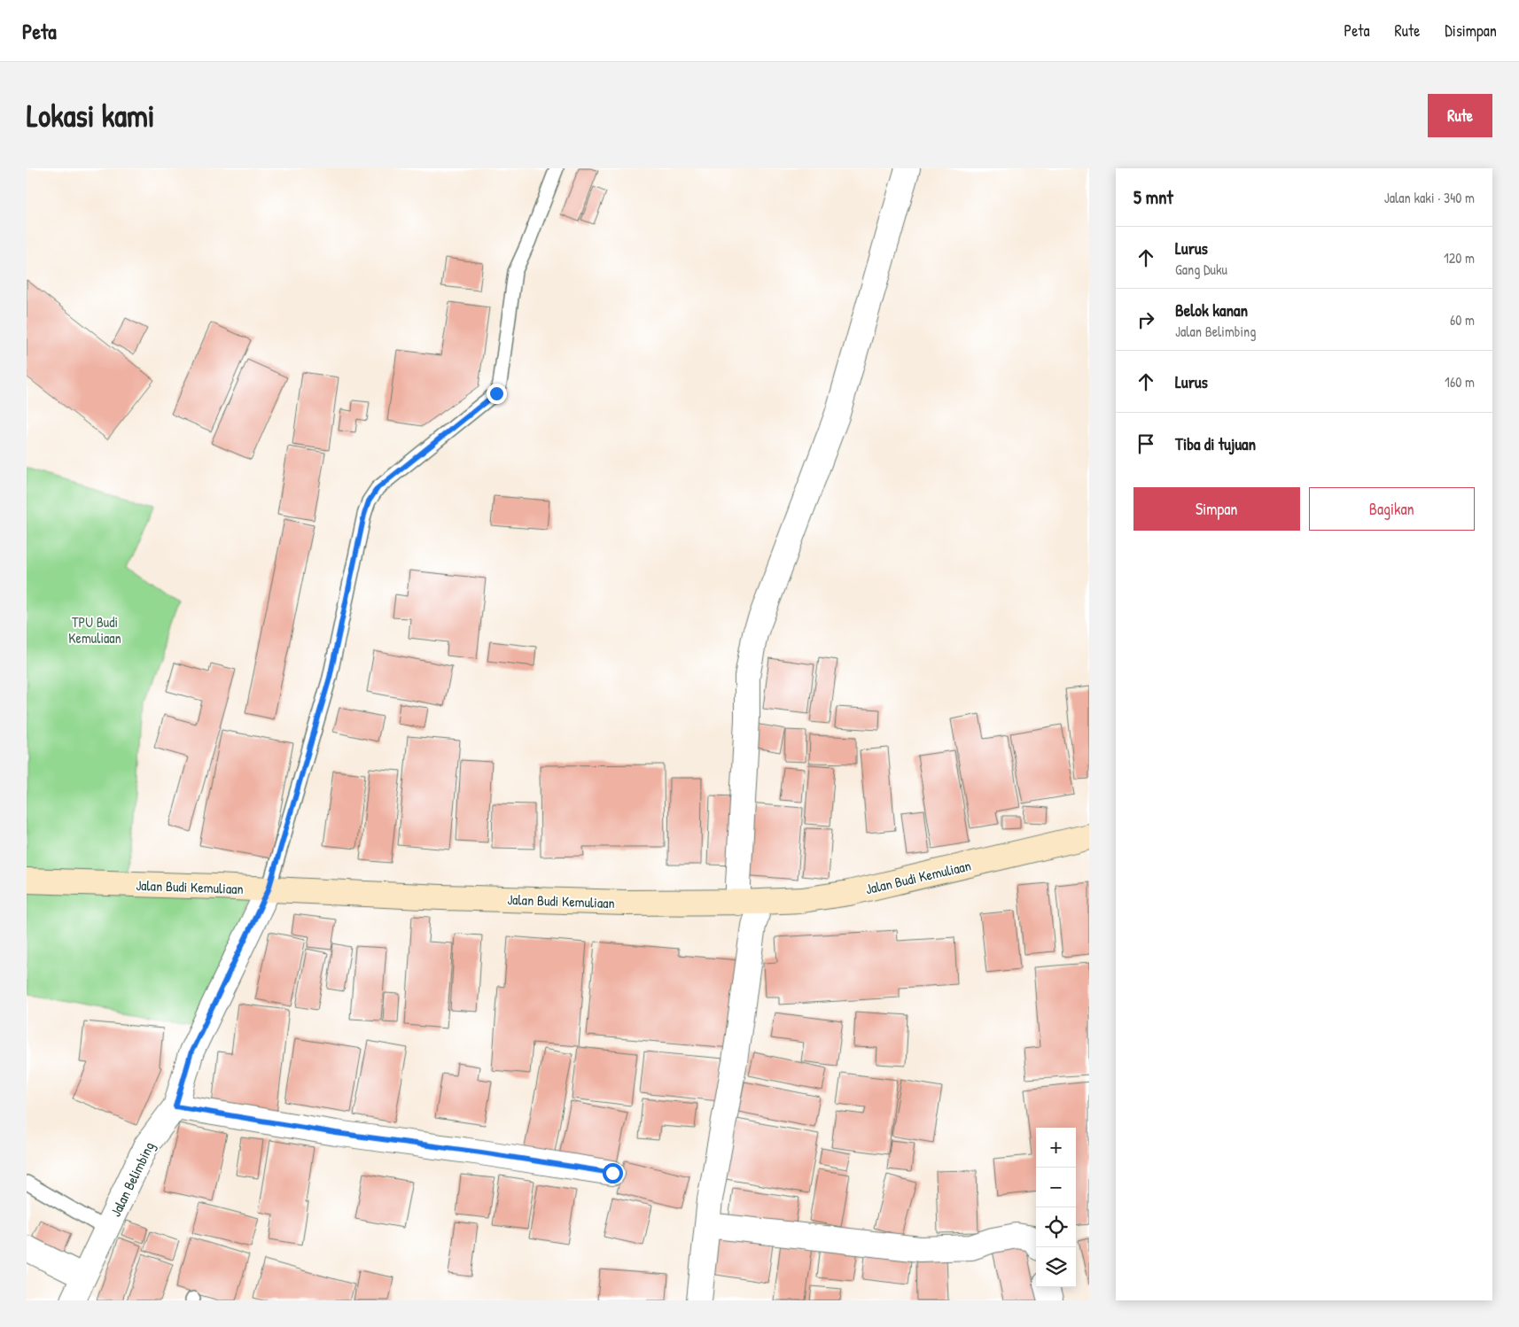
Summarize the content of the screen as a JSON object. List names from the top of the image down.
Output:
{
  "streets": {
    "street": ["Jalan Budi Kemuliaan", "Jalan Belimbing"]
  },
  "crossings": [
    ["Jalan Budi Kemuliaan", "Jalan Belimbing"]
  ],
  "parks": ["TPU Budi Kemuliaan"],
  "page": {
    "header": "Peta",
    "nav": ["Peta", "Rute", "Disimpan"],
    "buttons": [
      "Rute",
      ["Simpan", "Bagikan"]
    ],
    "title": "Lokasi kami",
    "heading": ["5 mnt", "Jalan kaki · 340 m"],
    "list": [
      ["Lurus", "Gang Duku", "120 m"],
      ["Belok kanan", "Jalan Belimbing", "60 m"],
      ["Lurus", "160 m"],
      "Tiba di tujuan"
    ],
    "map_buttons": ["+", "−"]
  }
}
